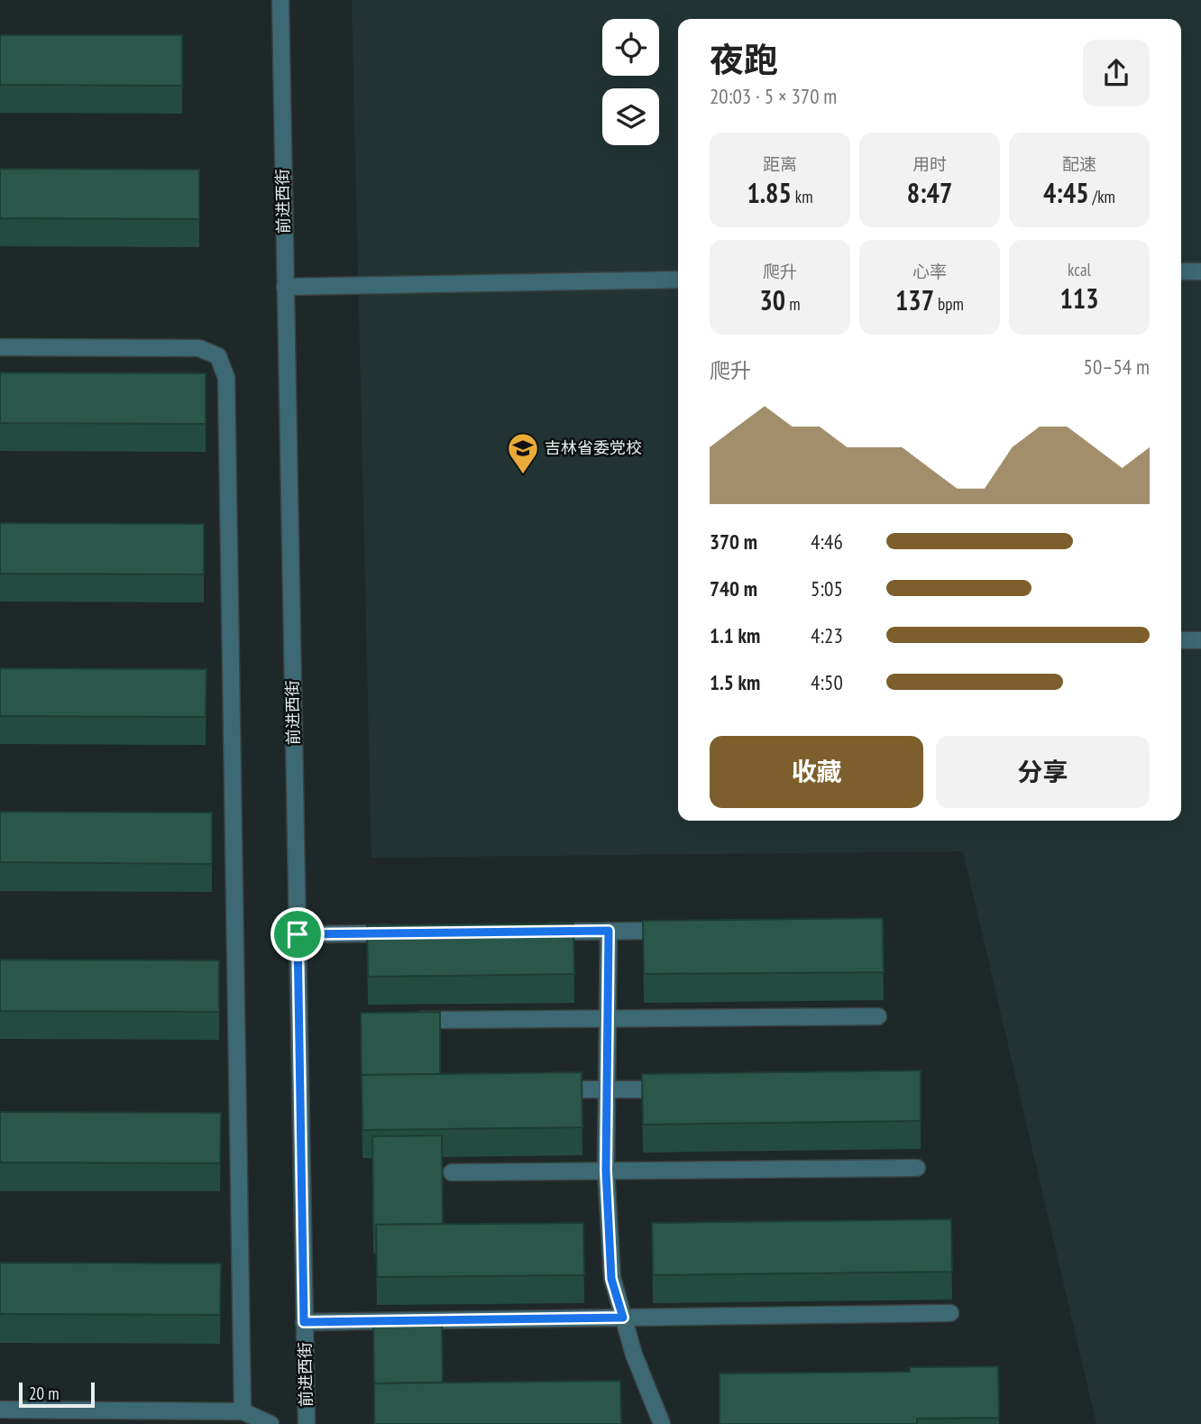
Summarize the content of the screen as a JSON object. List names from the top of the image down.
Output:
{
  "streets": {
    "street": ["前进西街"]
  },
  "places": {
    "school or university": ["吉林省委党校"]
  },
  "scale_bar": "20 m",
  "page": {
    "heading": ["夜跑", "20:03 · 5 × 370 m"],
    "stats": [
      ["距离", "1.85 km"],
      ["用时", "8:47"],
      ["配速", "4:45 /km"],
      ["爬升", "30 m"],
      ["心率", "137 bpm"],
      ["kcal", "113"]
    ],
    "chart": ["爬升", "50–54 m"],
    "list": [
      {
        "name": "370 m",
        "note": "4:46"
      },
      {
        "name": "740 m",
        "note": "5:05"
      },
      {
        "name": "1.1 km",
        "note": "4:23"
      },
      {
        "name": "1.5 km",
        "note": "4:50"
      }
    ],
    "buttons": ["收藏", "分享"],
    "scale": "20 m"
  }
}
